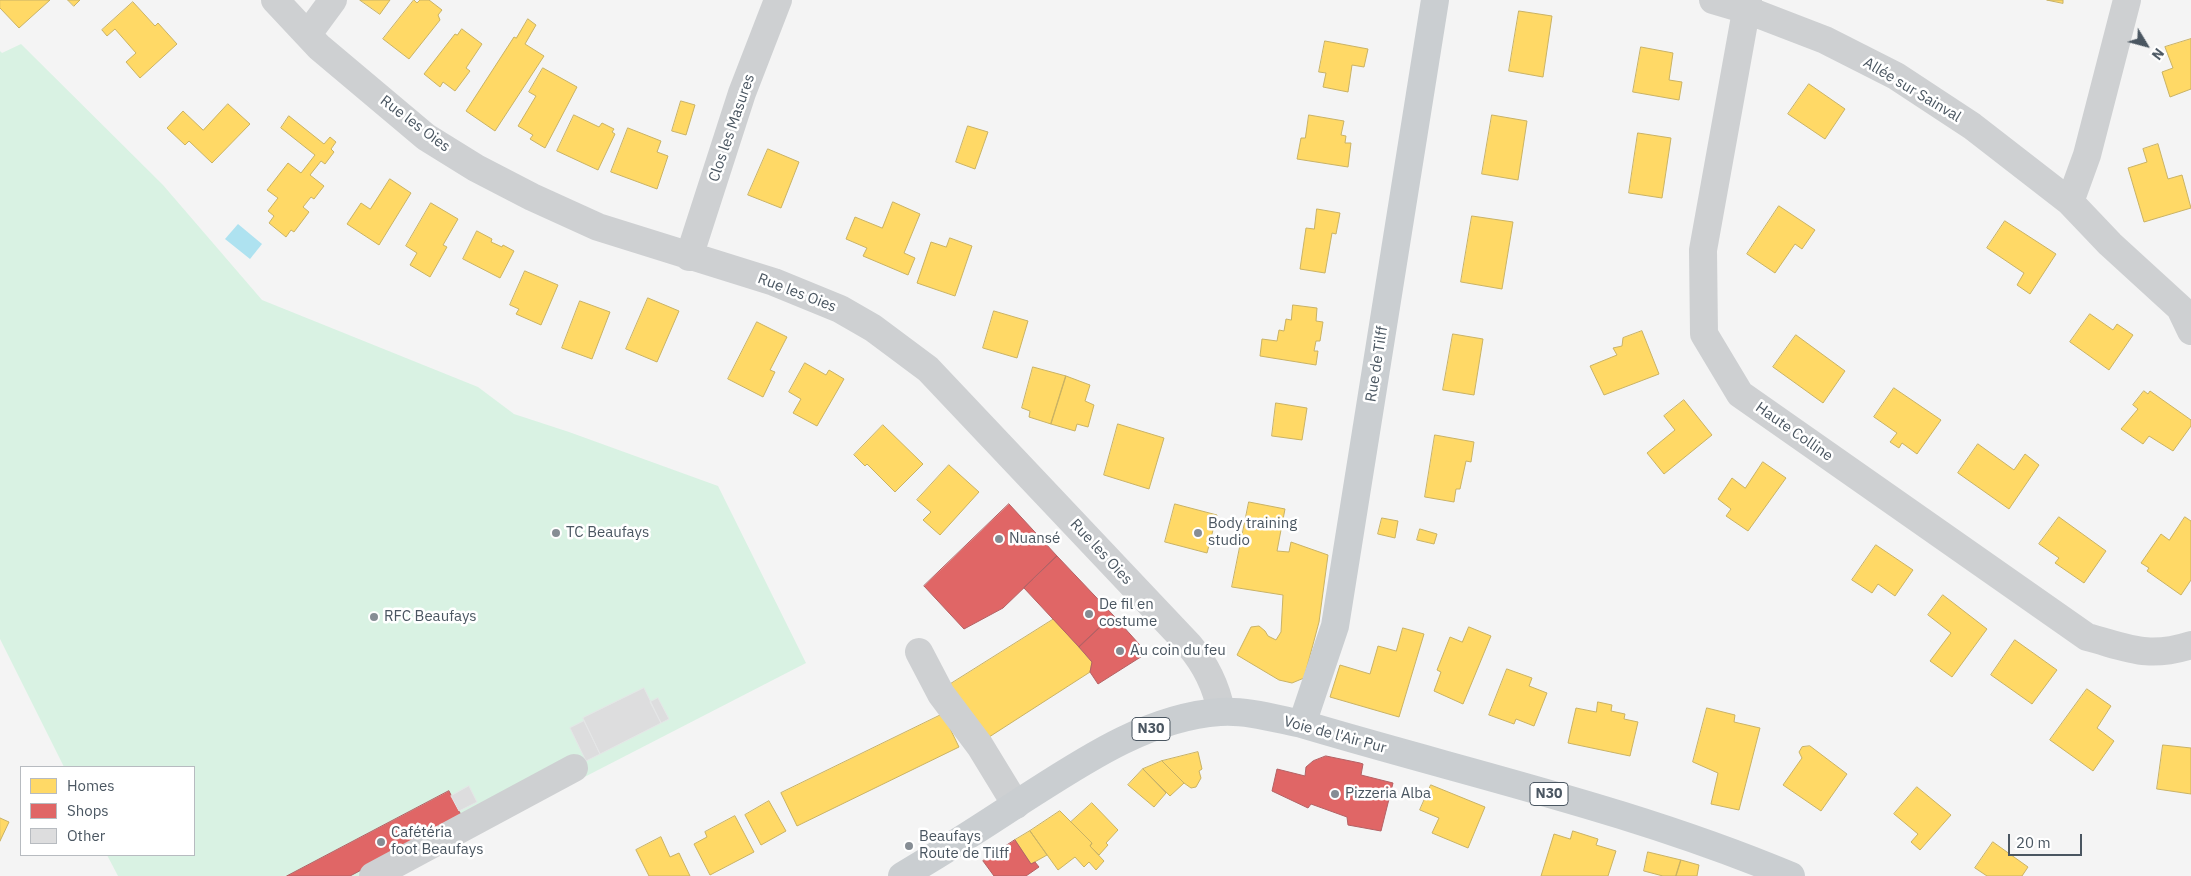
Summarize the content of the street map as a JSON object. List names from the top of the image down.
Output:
{
  "streets": {
    "main road": ["Rue de Tilff", "N30", "Voie de l'Air Pur"],
    "street": [
      "Allée sur Sainval",
      "Rue les Oies",
      "Clos les Masures",
      "Haute Colline"
    ]
  },
  "crossings": [
    ["Allée sur Sainval", "Haute Colline"],
    ["Rue les Oies", "Clos les Masures"],
    ["Rue les Oies", "Voie de l'Air Pur"],
    ["Rue de Tilff", "Voie de l'Air Pur"]
  ],
  "places": [
    "TC Beaufays",
    "Body training studio",
    "Nuansé",
    "De fil en costume",
    "RFC Beaufays",
    "Au coin du feu",
    "Pizzeria Alba",
    "Cafétéria foot Beaufays",
    "Beaufays Route de Tilff"
  ],
  "legend": ["Homes", "Shops", "Other"],
  "scale_bar": "20 m",
  "north": "bottom right"
}
